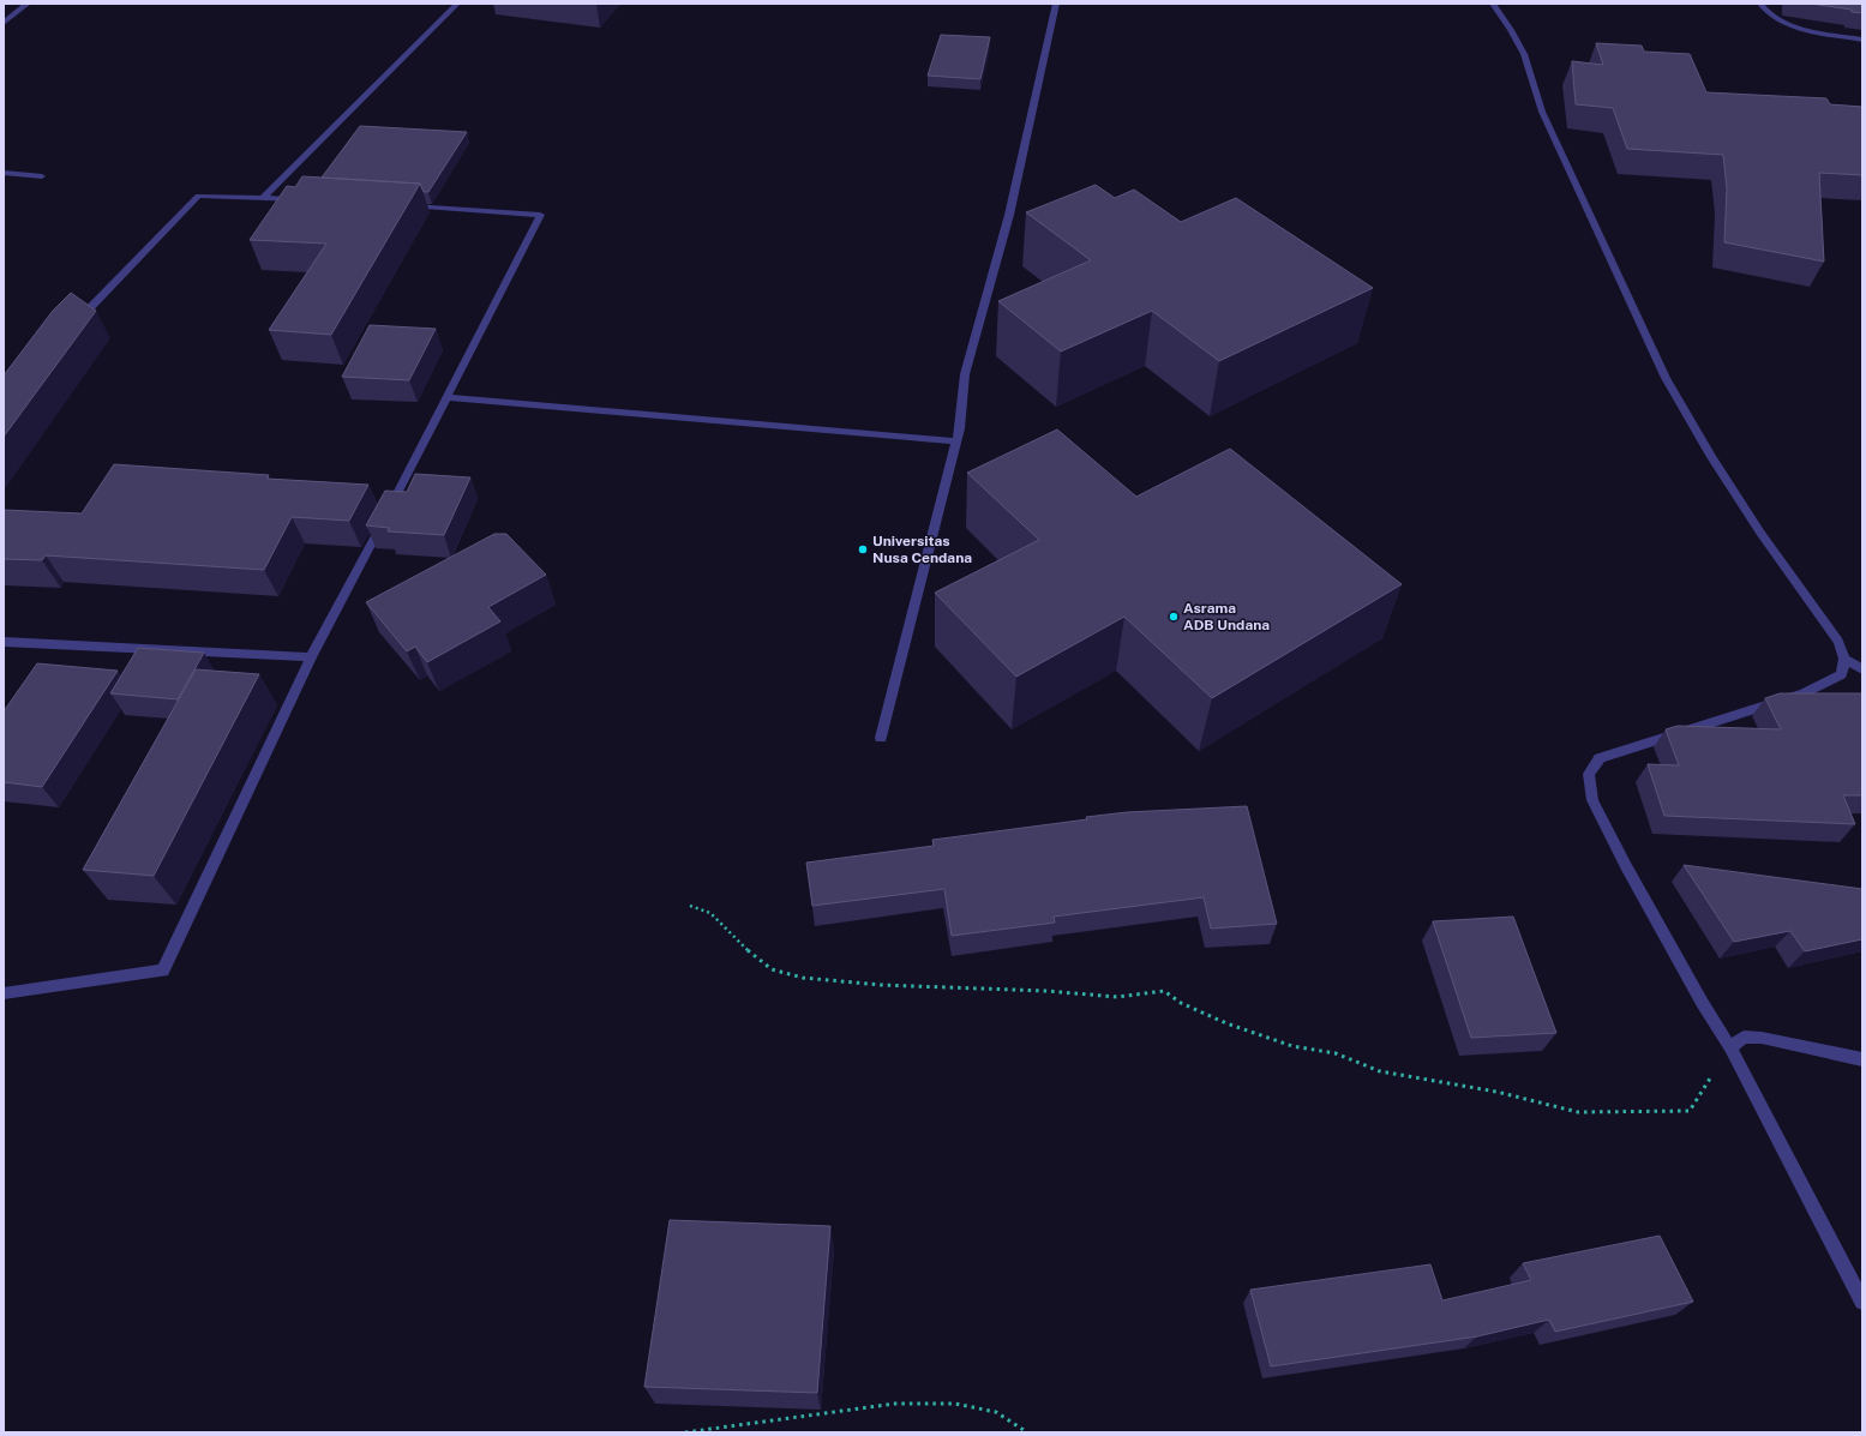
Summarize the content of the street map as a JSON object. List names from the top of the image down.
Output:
{
  "places": ["Universitas Nusa Cendana", "Asrama ADB Undana"]
}
